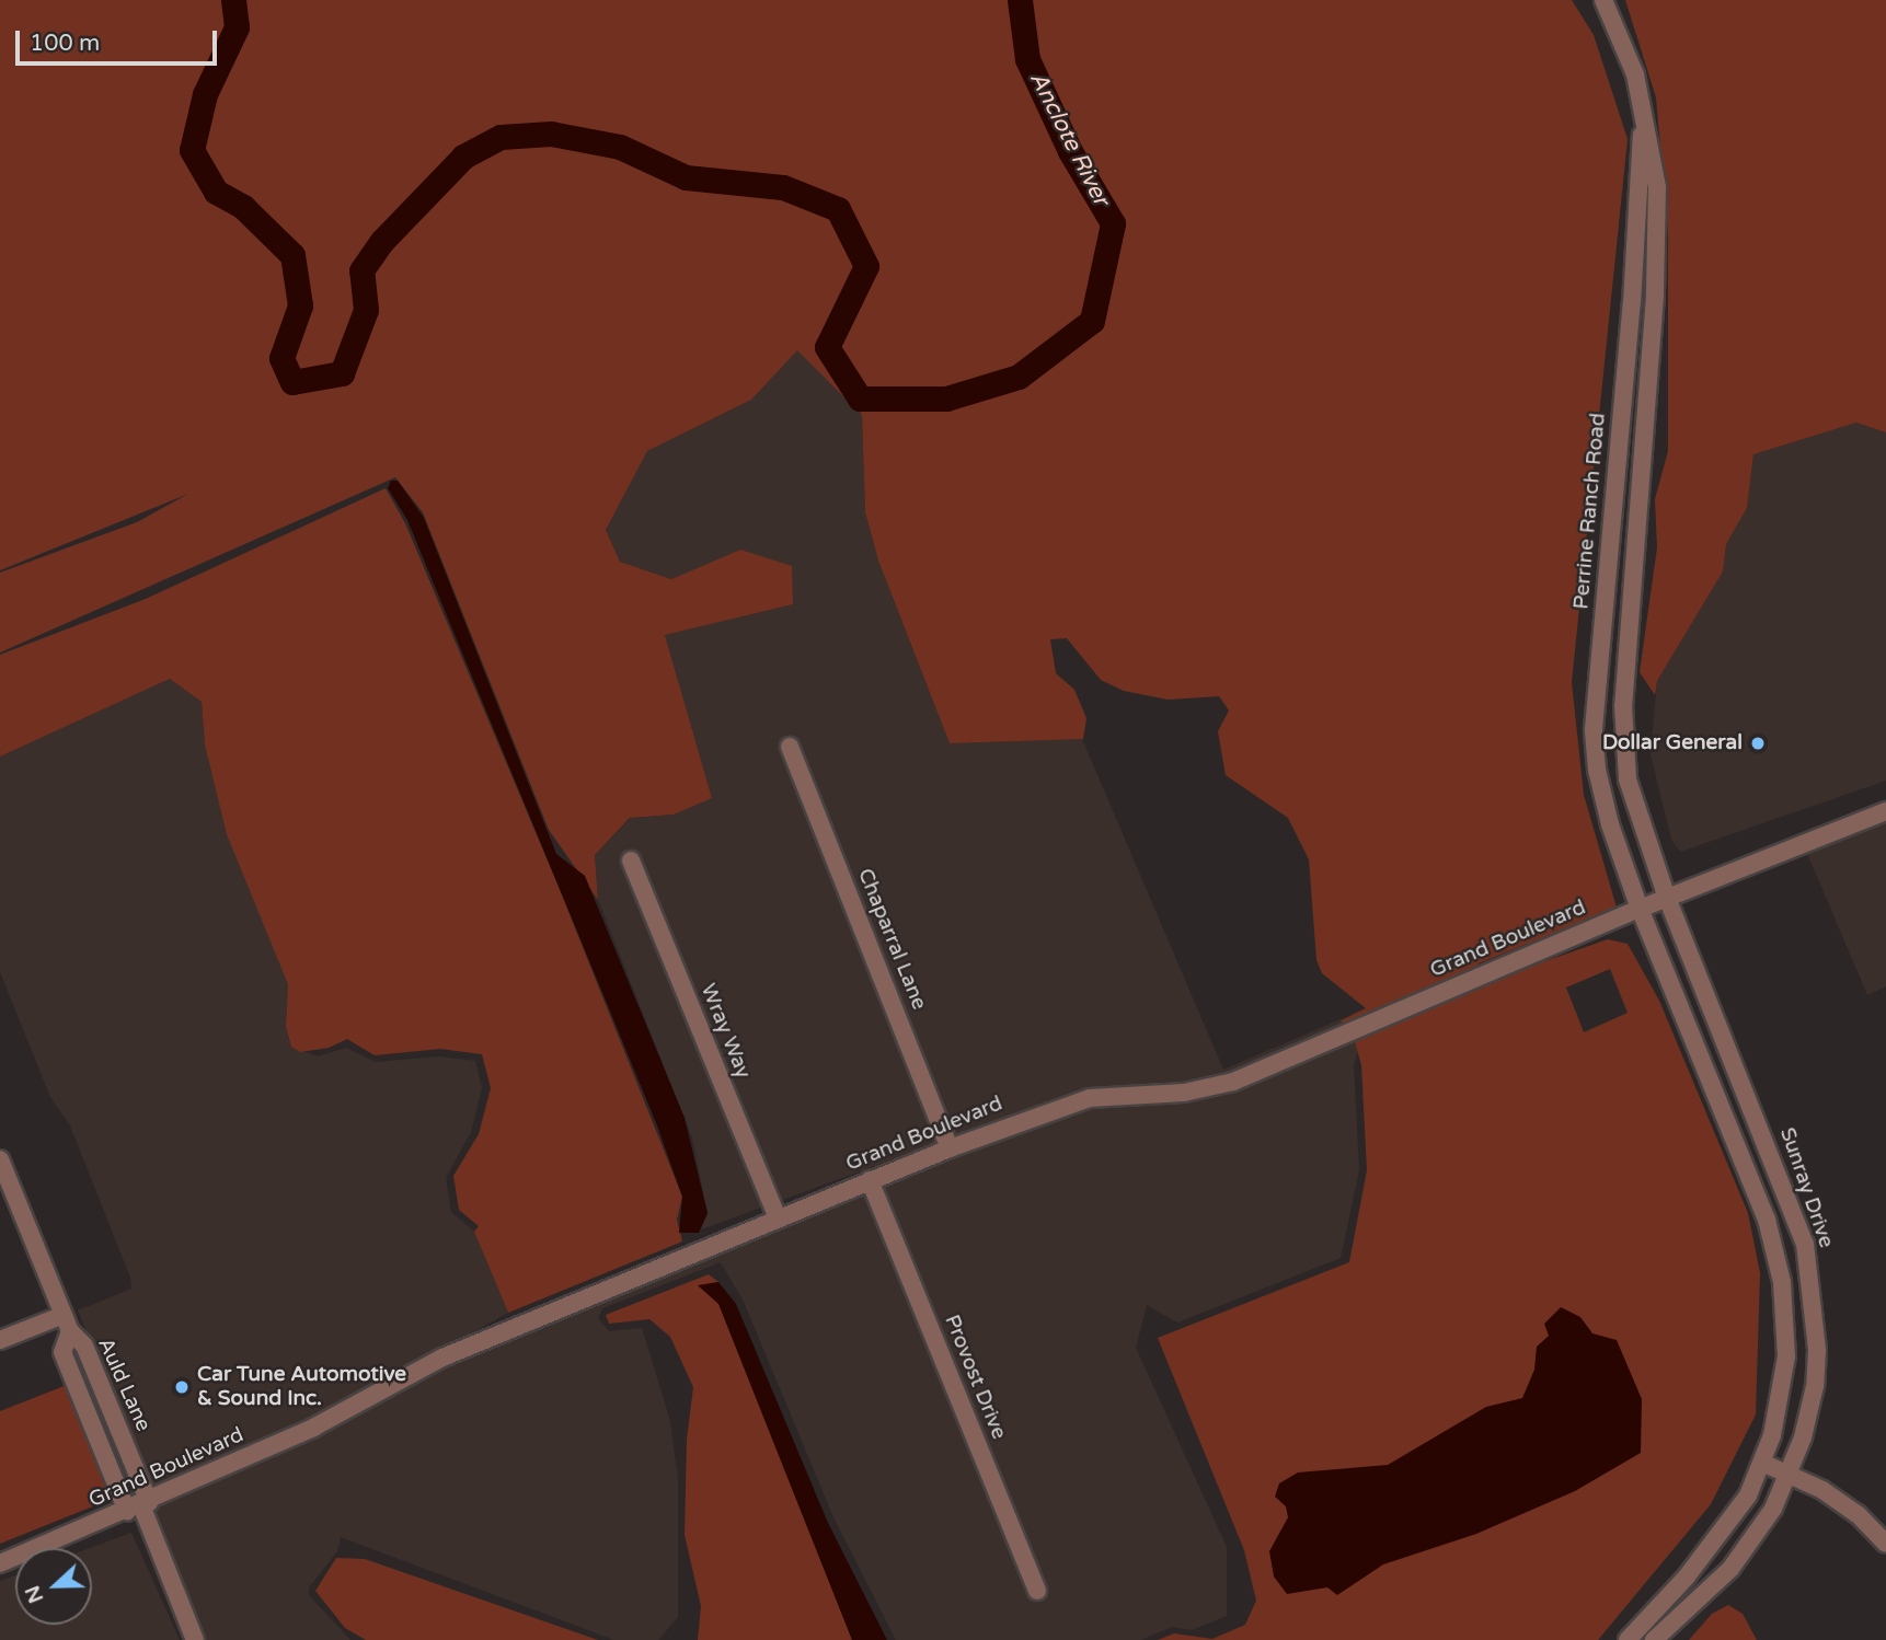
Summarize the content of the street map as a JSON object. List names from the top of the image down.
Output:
{
  "streets": {
    "street": [
      "Perrine Ranch Road",
      "Chaparral Lane",
      "Grand Boulevard",
      "Wray Way",
      "Sunray Drive",
      "Provost Drive",
      "Auld Lane"
    ]
  },
  "crossings": [
    ["Perrine Ranch Road", "Grand Boulevard"],
    ["Perrine Ranch Road", "Sunray Drive"],
    ["Chaparral Lane", "Grand Boulevard"],
    ["Grand Boulevard", "Wray Way"],
    ["Grand Boulevard", "Sunray Drive"],
    ["Grand Boulevard", "Provost Drive"],
    ["Grand Boulevard", "Auld Lane"]
  ],
  "water": ["Anclote River"],
  "places": ["Dollar General", "Car Tune Automotive & Sound Inc."],
  "scale_bar": "100 m",
  "north": "left"
}
